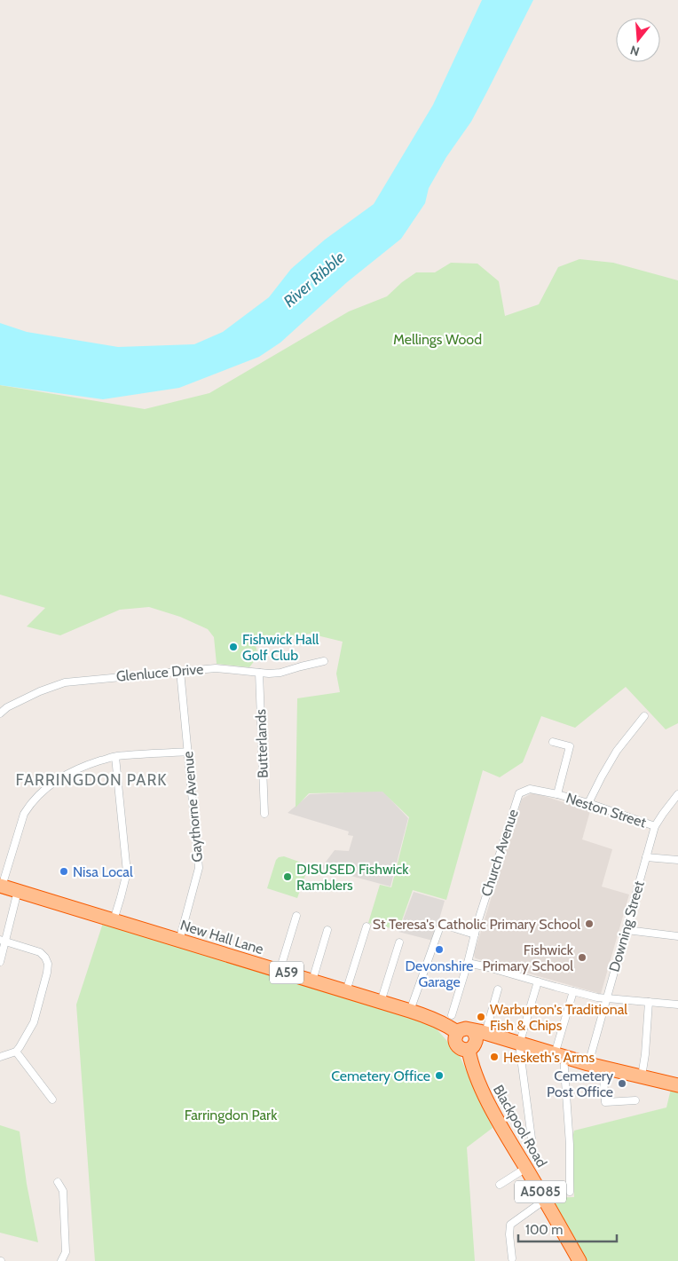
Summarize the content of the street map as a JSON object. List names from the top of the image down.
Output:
{
  "streets": {
    "highway": [
      "New Hall Lane",
      "A59",
      "Blackpool Road",
      "A5085"
    ],
    "street": [
      "Glenluce Drive",
      "Butterlands",
      "Gaythorne Avenue",
      "Neston Street",
      "Church Avenue",
      "Downing Street"
    ]
  },
  "crossings": [
    ["Glenluce Drive", "Butterlands"],
    ["Glenluce Drive", "Gaythorne Avenue"],
    ["Gaythorne Avenue", "New Hall Lane"],
    ["Neston Street", "Church Avenue"],
    ["Neston Street", "Downing Street"]
  ],
  "districts": ["FARRINGDON PARK"],
  "water": ["River Ribble"],
  "parks": ["Mellings Wood", "Farringdon Park"],
  "places": [
    "Fishwick Hall Golf Club",
    "Nisa Local",
    "DISUSED Fishwick Ramblers",
    "St Teresa's Catholic Primary School",
    "Devonshire Garage",
    "Fishwick Primary School",
    "Warburton's Traditional Fish & Chips",
    "Hesketh's Arms",
    "Cemetery Office",
    "Cemetery Post Office"
  ],
  "scale_bar": "100 m",
  "north": "bottom"
}
